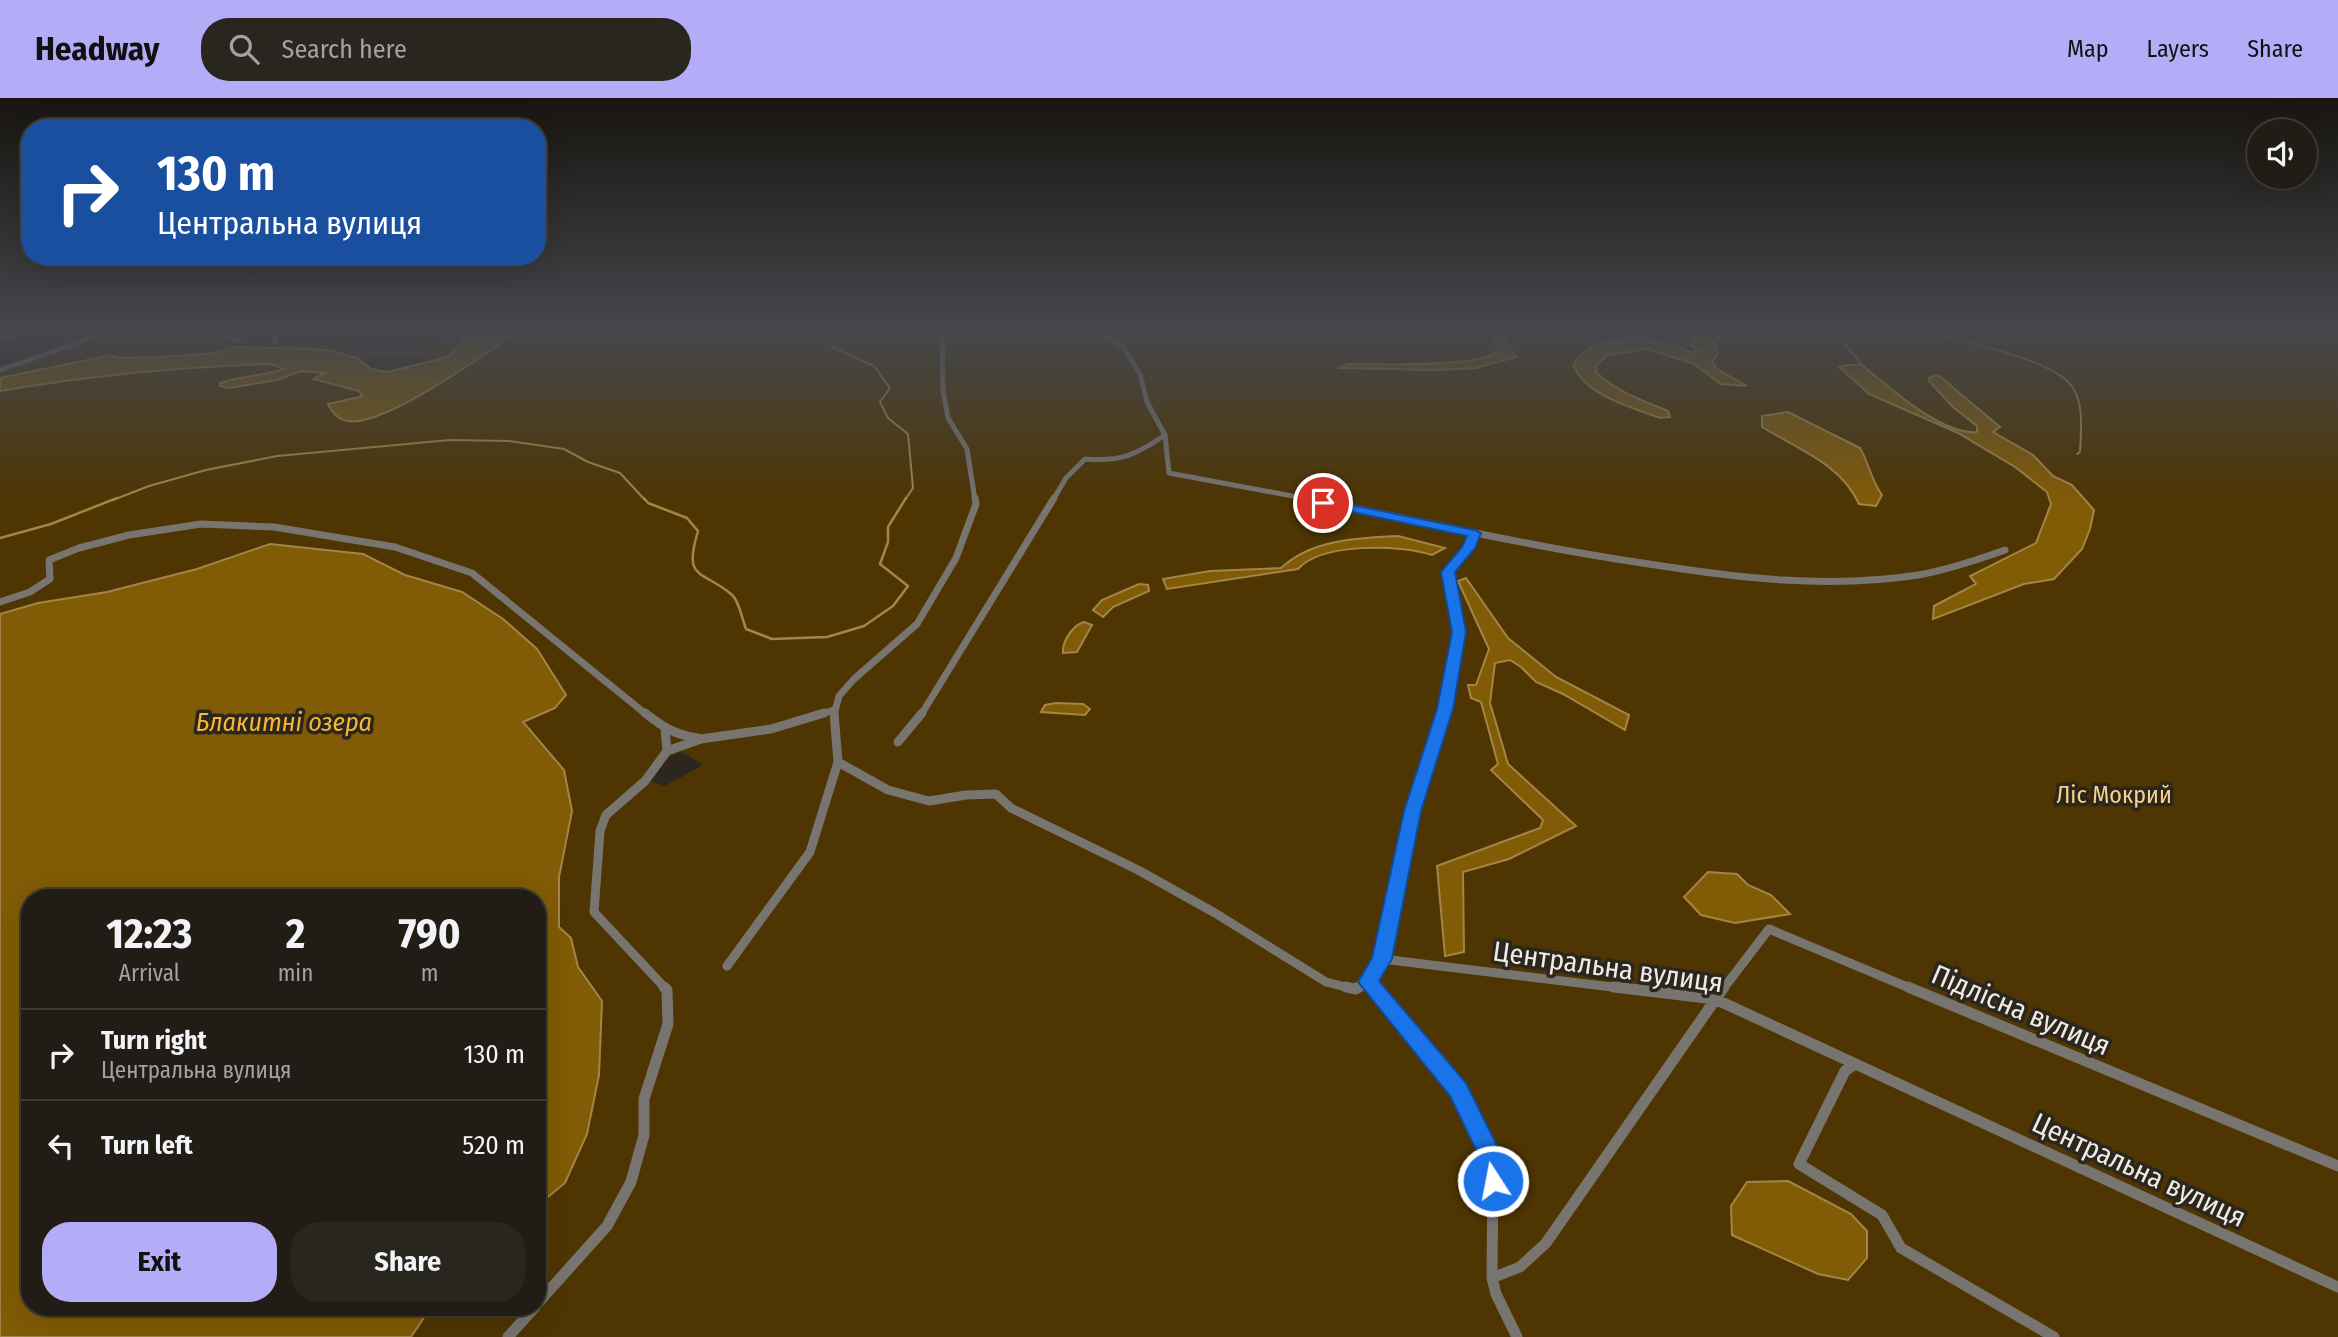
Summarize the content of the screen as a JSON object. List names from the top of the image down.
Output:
{
  "streets": {
    "street": ["Центральна вулиця", "Підлісна вулиця"]
  },
  "crossings": [
    ["Центральна вулиця", "Підлісна вулиця"]
  ],
  "water": ["Блакитні озера"],
  "parks": ["Ліс Мокрий"],
  "page": {
    "header": "Headway",
    "search": "Search here",
    "nav": ["Map", "Layers", "Share"],
    "turn": ["130 m", "Центральна вулиця"],
    "eta": [
      "12:23",
      "Arrival",
      "2",
      "min",
      "790",
      "m"
    ],
    "list": [
      {
        "name": "Turn right",
        "note": "Центральна вулиця",
        "value": "130 m"
      },
      {
        "name": "Turn left",
        "value": "520 m"
      }
    ],
    "buttons": ["Exit", "Share"]
  }
}
